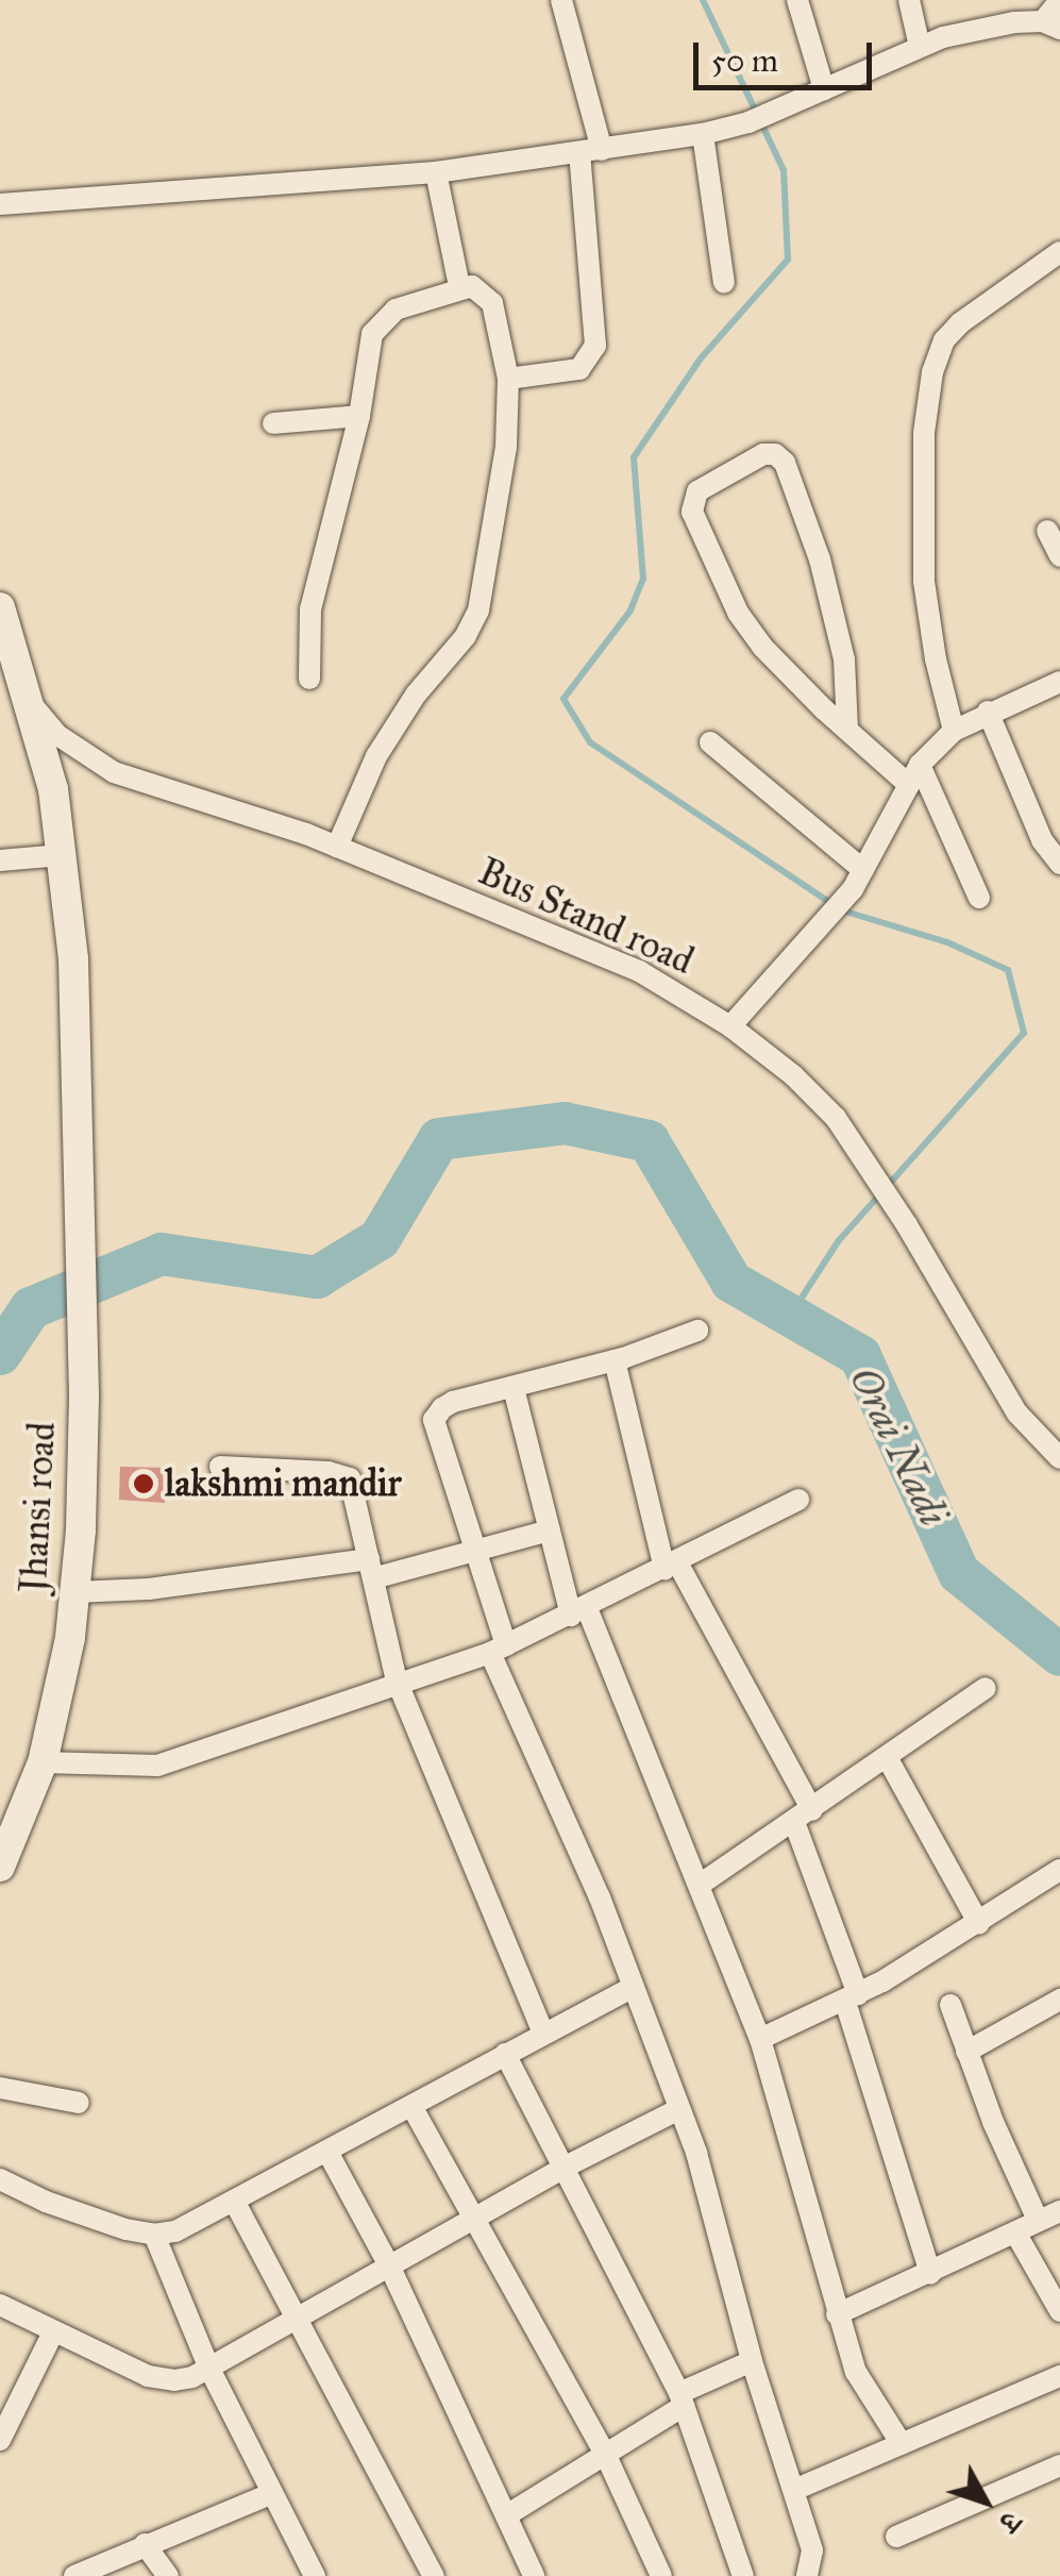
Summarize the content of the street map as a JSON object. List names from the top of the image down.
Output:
{
  "streets": {
    "street": ["Bus Stand road", "Jhansi road"]
  },
  "crossings": [
    ["Bus Stand road", "Jhansi road"]
  ],
  "water": ["Orai Nadi"],
  "places": ["lakshmi mandir"],
  "scale_bar": "50 m",
  "north": "bottom right"
}
